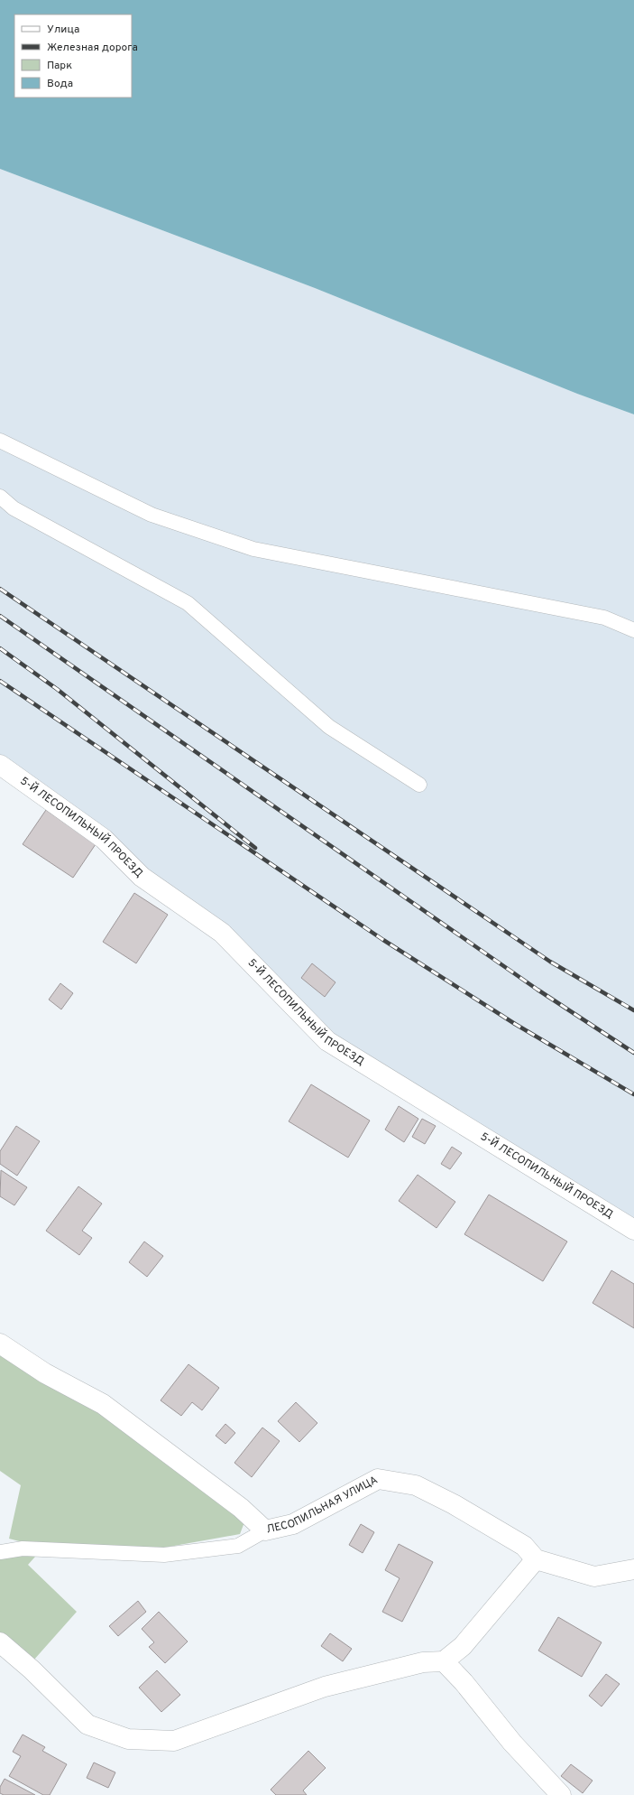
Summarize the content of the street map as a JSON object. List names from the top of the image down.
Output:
{
  "streets": {
    "street": ["5-Й ЛЕСОПИЛЬНЫЙ ПРОЕЗД", "ЛЕСОПИЛЬНАЯ УЛИЦА"]
  },
  "legend": [
    "Улица",
    "Железная дорога",
    "Парк",
    "Вода"
  ]
}
